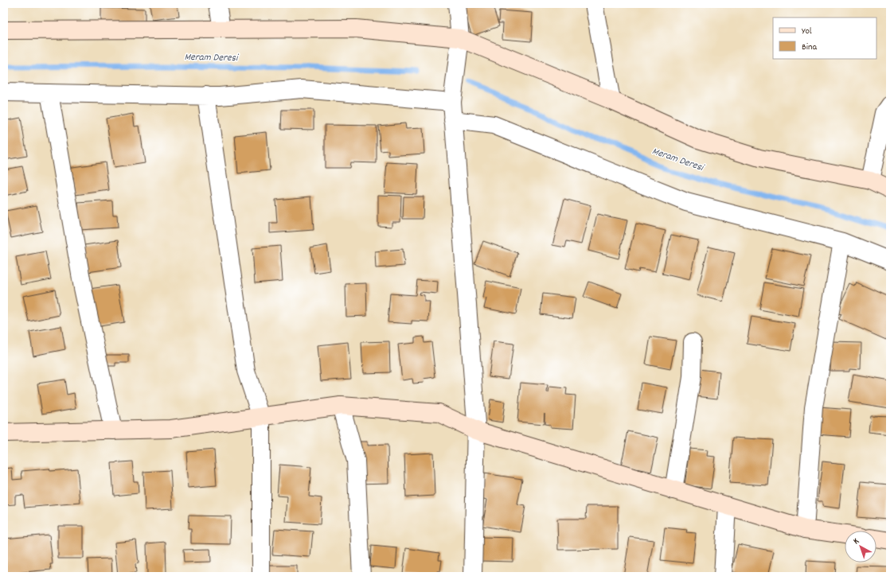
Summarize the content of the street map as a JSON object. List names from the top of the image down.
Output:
{
  "water": ["Meram Deresi"],
  "legend": ["Yol", "Bina"],
  "north": "top left"
}
